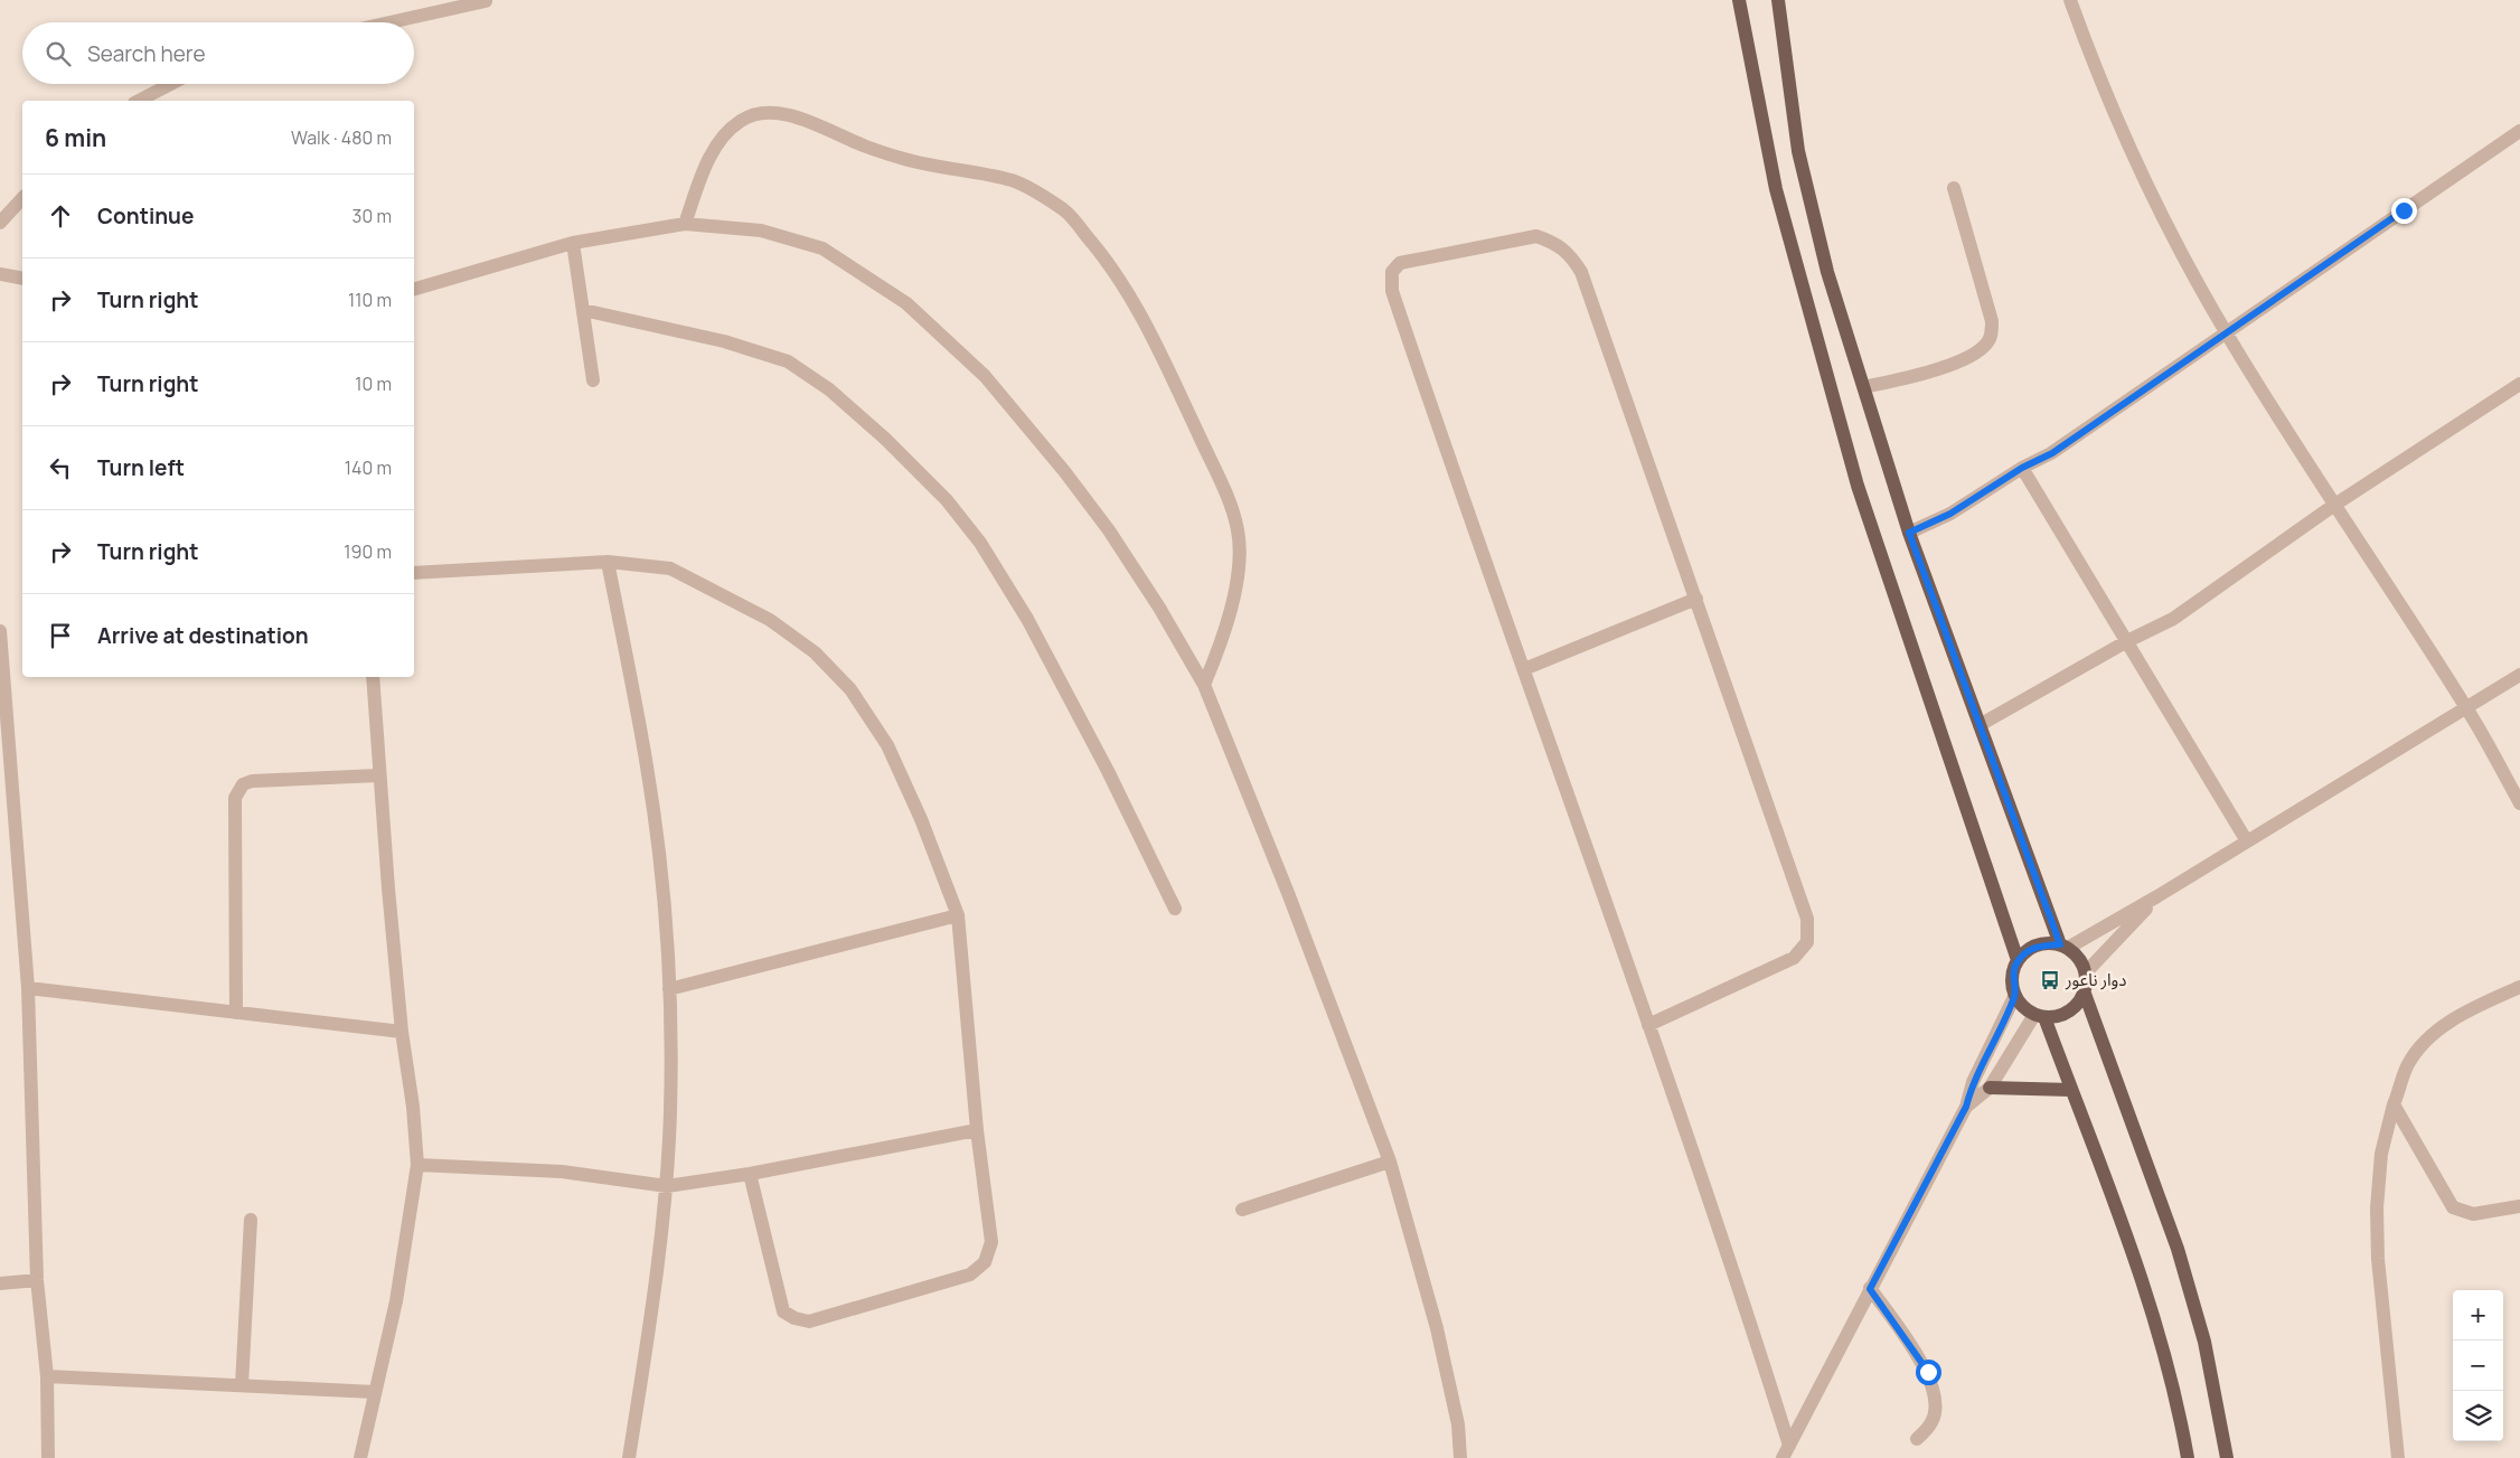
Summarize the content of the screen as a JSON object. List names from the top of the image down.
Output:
{
  "places": {
    "bus stop": ["دوار ناعور"]
  },
  "page": {
    "search": "Search here",
    "heading": ["6 min", "Walk · 480 m"],
    "list": [
      ["Continue", "30 m"],
      ["Turn right", "110 m"],
      ["Turn right", "10 m"],
      ["Turn left", "140 m"],
      ["Turn right", "190 m"],
      "Arrive at destination"
    ],
    "map_buttons": ["+", "−"]
  }
}
